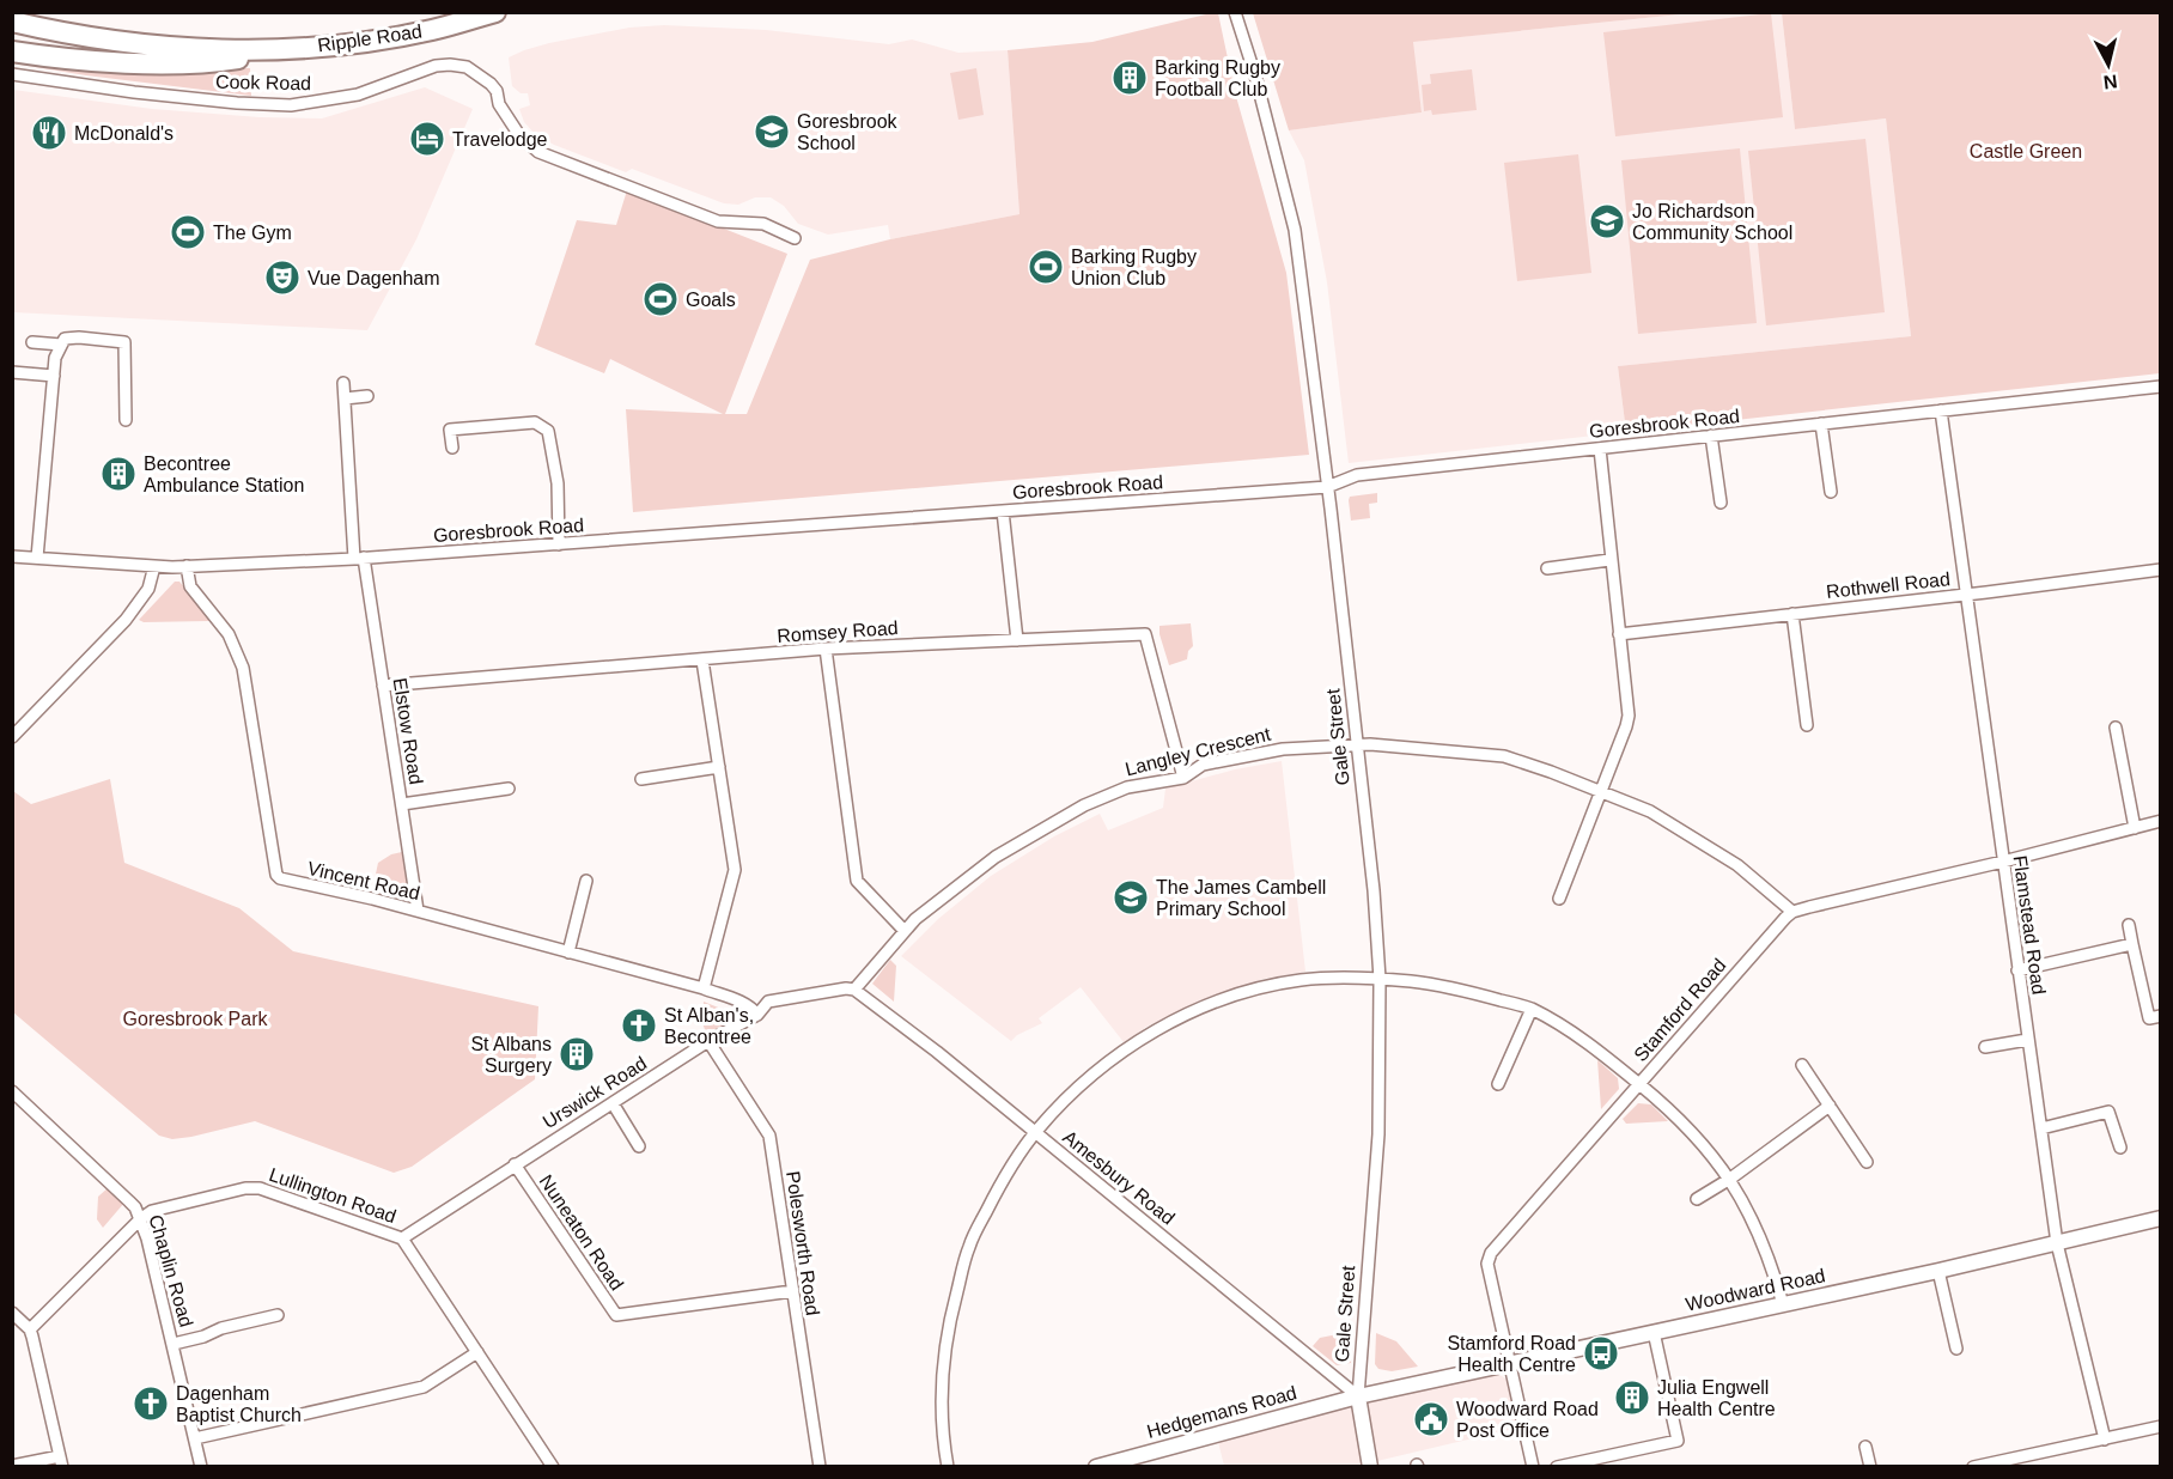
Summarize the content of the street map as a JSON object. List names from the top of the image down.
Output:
{
  "streets": {
    "highway": ["Ripple Road"],
    "street": [
      "Cook Road",
      "Goresbrook Road",
      "Rothwell Road",
      "Romsey Road",
      "Elstow Road",
      "Gale Street",
      "Langley Crescent",
      "Vincent Road",
      "Flamstead Road",
      "Stamford Road",
      "Urswick Road",
      "Amesbury Road",
      "Lullington Road",
      "Nuneaton Road",
      "Polesworth Road",
      "Chaplin Road",
      "Woodward Road",
      "Hedgemans Road"
    ]
  },
  "crossings": [
    ["Goresbrook Road", "Elstow Road"],
    ["Goresbrook Road", "Gale Street"],
    ["Goresbrook Road", "Vincent Road"],
    ["Goresbrook Road", "Flamstead Road"],
    ["Rothwell Road", "Flamstead Road"],
    ["Romsey Road", "Elstow Road"],
    ["Romsey Road", "Langley Crescent"],
    ["Elstow Road", "Vincent Road"],
    ["Gale Street", "Langley Crescent"],
    ["Gale Street", "Amesbury Road"],
    ["Gale Street", "Woodward Road"],
    ["Gale Street", "Hedgemans Road"],
    ["Langley Crescent", "Stamford Road"],
    ["Langley Crescent", "Urswick Road"],
    ["Langley Crescent", "Amesbury Road"],
    ["Vincent Road", "Urswick Road"],
    ["Flamstead Road", "Woodward Road"],
    ["Stamford Road", "Woodward Road"],
    ["Urswick Road", "Amesbury Road"],
    ["Urswick Road", "Lullington Road"],
    ["Urswick Road", "Nuneaton Road"],
    ["Urswick Road", "Polesworth Road"],
    ["Amesbury Road", "Woodward Road"],
    ["Amesbury Road", "Hedgemans Road"],
    ["Lullington Road", "Chaplin Road"],
    ["Nuneaton Road", "Polesworth Road"],
    ["Woodward Road", "Hedgemans Road"]
  ],
  "parks": ["Castle Green", "Goresbrook Park"],
  "places": {
    "building": [
      "Barking Rugby Football Club",
      "Becontree Ambulance Station",
      "St Albans Surgery",
      "Julia Engwell Health Centre"
    ],
    "school or university": ["Goresbrook School", "Jo Richardson Community School", "The James Cambell Primary School"],
    "restaurant": ["McDonald's"],
    "hotel": ["Travelodge"],
    "sports": ["The Gym", "Barking Rugby Union Club", "Goals"],
    "theatre": ["Vue Dagenham"],
    "church": ["St Alban's, Becontree", "Dagenham Baptist Church"],
    "bus stop": ["Stamford Road Health Centre"],
    "public building": ["Woodward Road Post Office"]
  },
  "north": "bottom"
}
